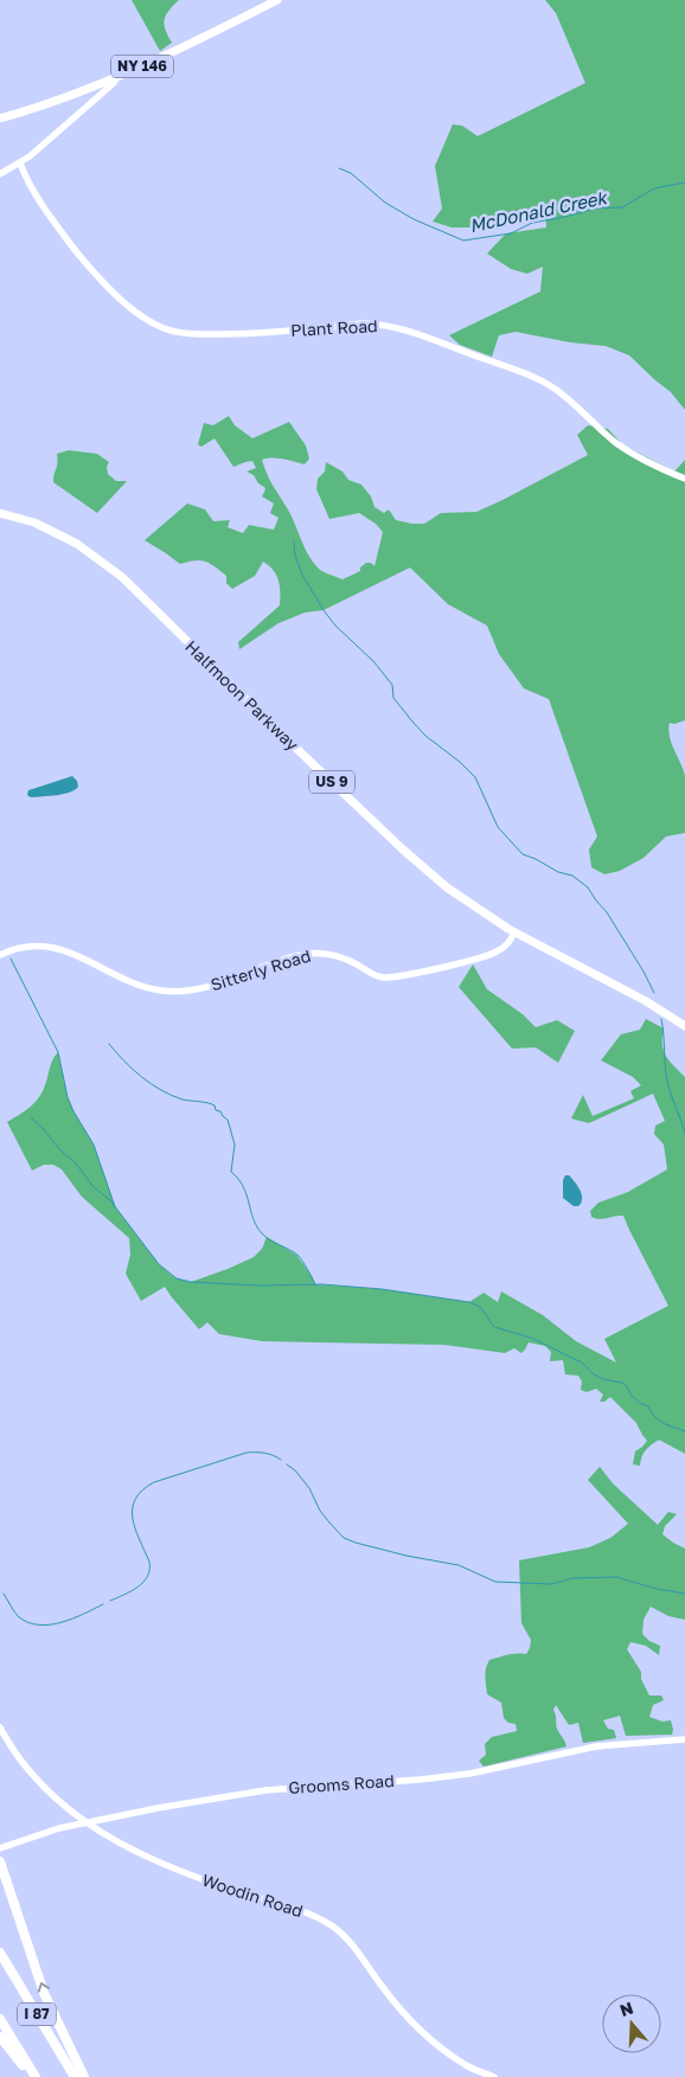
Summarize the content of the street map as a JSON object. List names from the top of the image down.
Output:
{
  "streets": {
    "highway": ["I 87"],
    "main road": ["NY 146", "Halfmoon Parkway", "US 9"],
    "street": [
      "Plant Road",
      "Sitterly Road",
      "Grooms Road",
      "Woodin Road"
    ]
  },
  "crossings": [
    ["Halfmoon Parkway", "Sitterly Road"],
    ["Grooms Road", "Woodin Road"]
  ],
  "water": ["McDonald Creek"],
  "north": "top"
}
